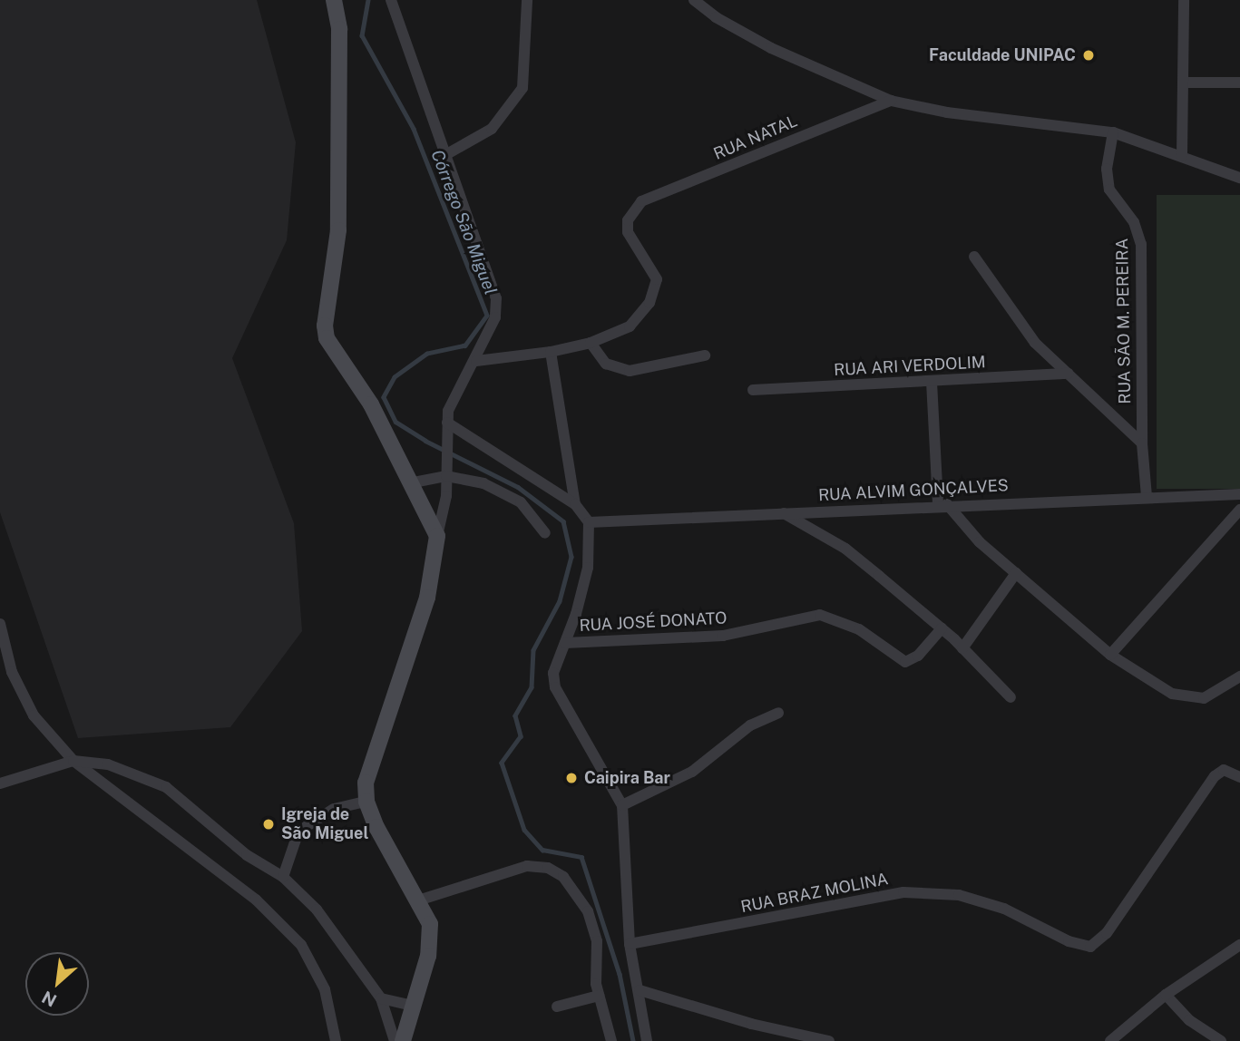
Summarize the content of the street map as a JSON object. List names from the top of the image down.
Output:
{
  "streets": {
    "street": [
      "RUA NATAL",
      "RUA SÃO M. PEREIRA",
      "RUA ARI VERDOLIM",
      "RUA ALVIM GONÇALVES",
      "RUA JOSÉ DONATO",
      "RUA BRAZ MOLINA"
    ]
  },
  "crossings": [
    ["RUA SÃO M. PEREIRA", "RUA ALVIM GONÇALVES"]
  ],
  "water": ["Córrego São Miguel"],
  "places": ["Faculdade UNIPAC", "Caipira Bar", "Igreja de São Miguel"],
  "north": "bottom left"
}
